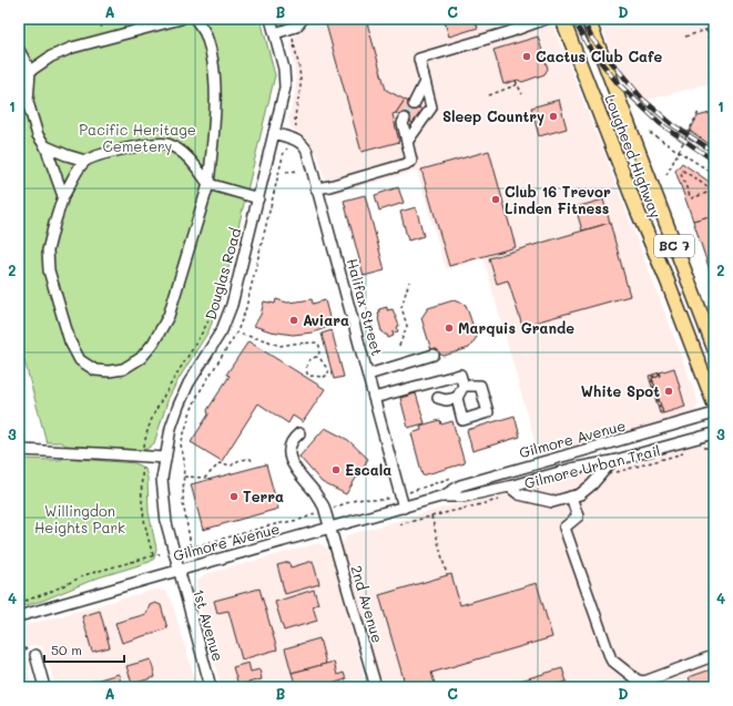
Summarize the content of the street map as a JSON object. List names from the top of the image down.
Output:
{
  "streets": {
    "main road": ["Lougheed Highway", "BC 7"],
    "street": [
      "Douglas Road",
      "Halifax Street",
      "Gilmore Avenue",
      "2nd Avenue",
      "1st Avenue"
    ],
    "path": ["Gilmore Urban Trail"]
  },
  "crossings": [
    ["Douglas Road", "Halifax Street"],
    ["Douglas Road", "Gilmore Avenue"],
    ["Douglas Road", "1st Avenue"],
    ["Halifax Street", "Gilmore Avenue"],
    ["Gilmore Avenue", "2nd Avenue"],
    ["Gilmore Avenue", "1st Avenue"]
  ],
  "parks": ["Pacific Heritage Cemetery", "Willingdon Heights Park"],
  "places": [
    "Cactus Club Cafe",
    "Sleep Country",
    "Club 16 Trevor Linden Fitness",
    "Aviara",
    "Marquis Grande",
    "White Spot",
    "Escala",
    "Terra"
  ],
  "scale_bar": "50 m",
  "grid": {
    "columns": [
      "A",
      "B",
      "C",
      "D"
    ],
    "rows": [
      "1",
      "2",
      "3",
      "4"
    ]
  }
}
